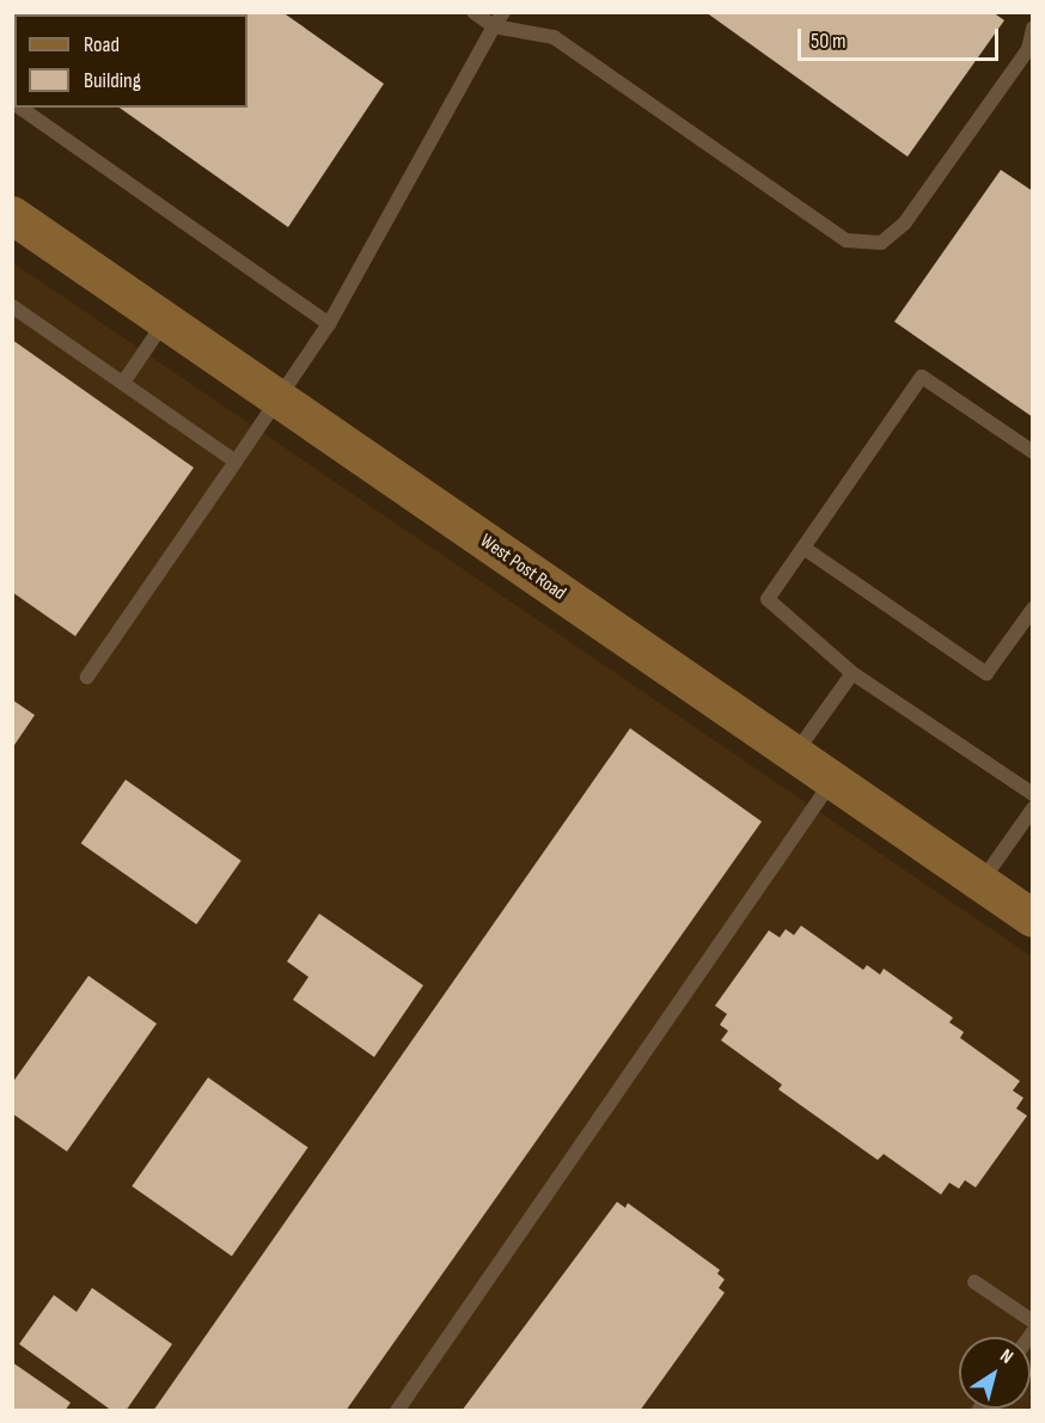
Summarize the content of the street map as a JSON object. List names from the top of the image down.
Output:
{
  "streets": {
    "street": ["West Post Road"]
  },
  "legend": ["Road", "Building"],
  "scale_bar": "50 m",
  "north": "top right"
}
